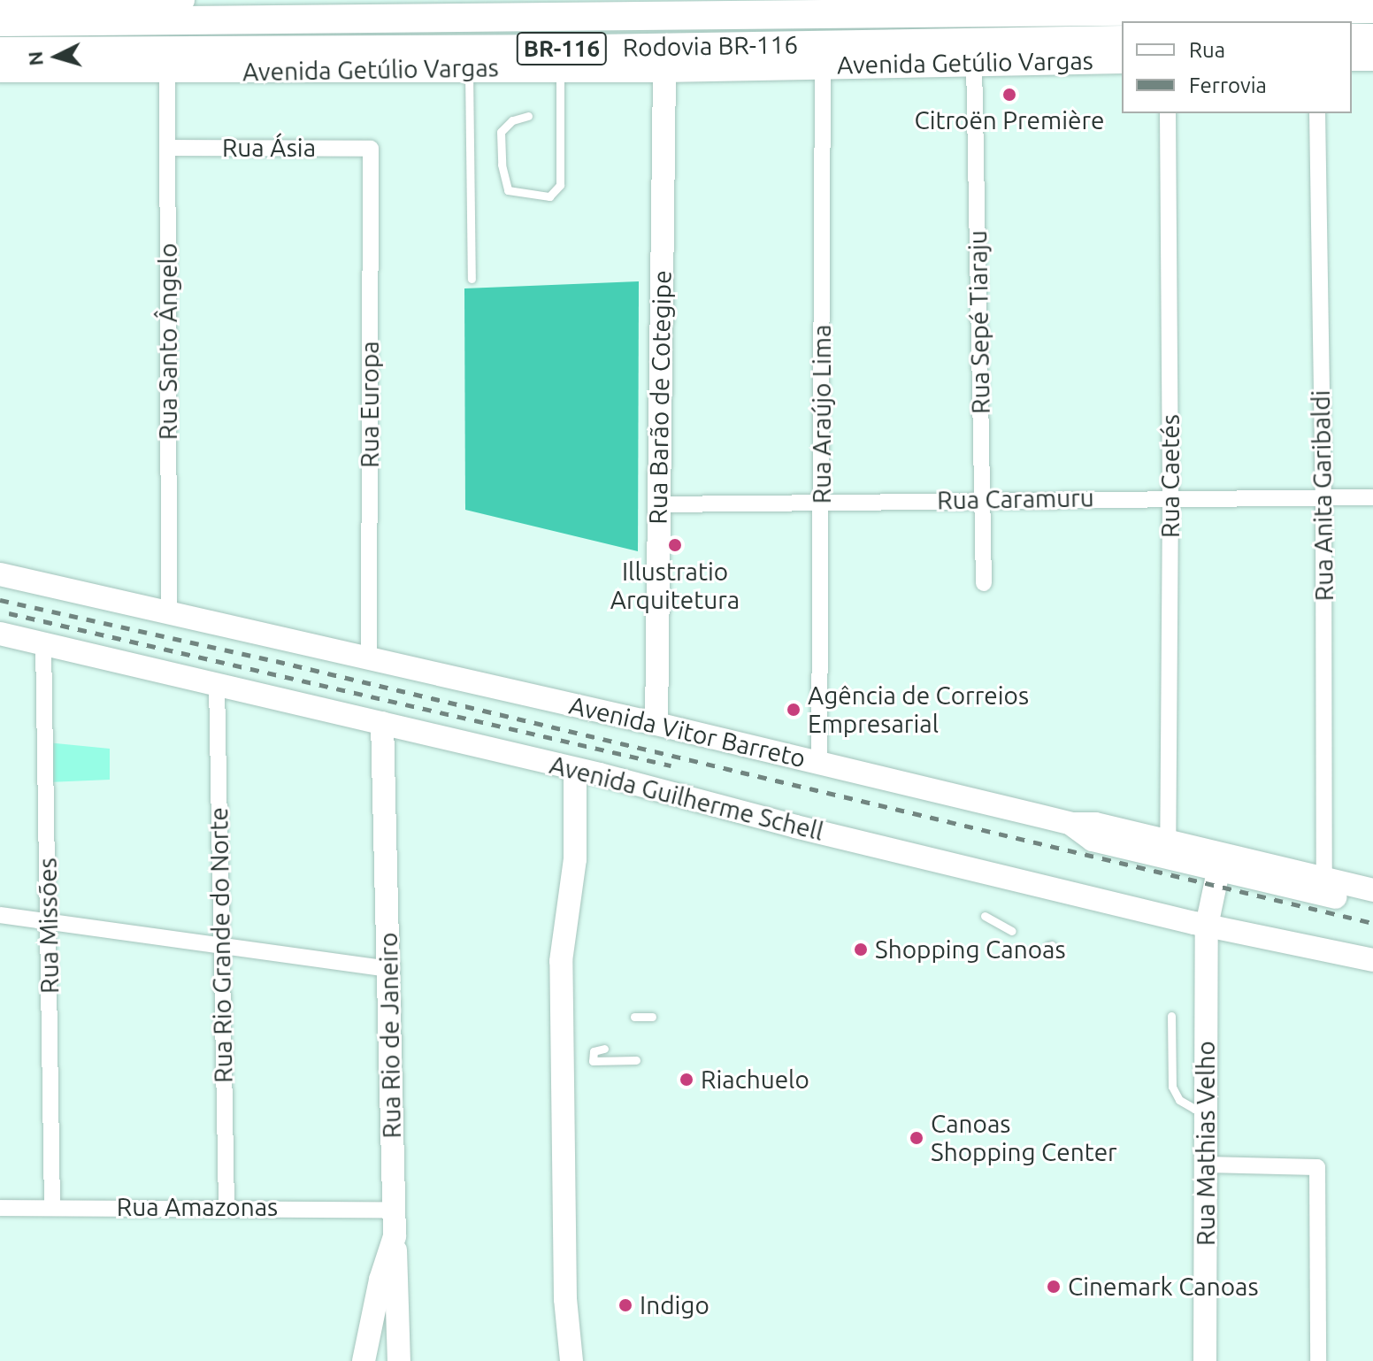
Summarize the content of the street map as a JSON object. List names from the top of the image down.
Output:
{
  "streets": {
    "highway": ["Rodovia BR-116", "BR-116"],
    "main road": [
      "Avenida Getúlio Vargas",
      "Rua Barão de Cotegipe",
      "Avenida Vitor Barreto",
      "Avenida Guilherme Schell",
      "Rua Rio de Janeiro",
      "Rua Mathias Velho"
    ],
    "street": [
      "Rua Ásia",
      "Rua Sepé Tiaraju",
      "Rua Santo Ângelo",
      "Rua Europa",
      "Rua Araújo Lima",
      "Rua Caetés",
      "Rua Anita Garibaldi",
      "Rua Caramuru",
      "Rua Missões",
      "Rua Rio Grande do Norte",
      "Rua Amazonas"
    ]
  },
  "crossings": [
    ["Rodovia BR-116", "BR-116"],
    ["BR-116", "Avenida Getúlio Vargas"],
    ["Avenida Getúlio Vargas", "Rua Sepé Tiaraju"],
    ["Avenida Getúlio Vargas", "Rua Santo Ângelo"],
    ["Avenida Getúlio Vargas", "Rua Barão de Cotegipe"],
    ["Avenida Getúlio Vargas", "Rua Araújo Lima"],
    ["Rua Ásia", "Rua Santo Ângelo"],
    ["Rua Ásia", "Rua Europa"],
    ["Rua Sepé Tiaraju", "Rua Caramuru"],
    ["Rua Santo Ângelo", "Avenida Vitor Barreto"],
    ["Rua Barão de Cotegipe", "Rua Caramuru"],
    ["Rua Barão de Cotegipe", "Avenida Vitor Barreto"],
    ["Rua Europa", "Avenida Vitor Barreto"],
    ["Rua Araújo Lima", "Rua Caramuru"],
    ["Rua Araújo Lima", "Avenida Vitor Barreto"],
    ["Rua Caetés", "Rua Caramuru"],
    ["Rua Caetés", "Avenida Vitor Barreto"],
    ["Rua Anita Garibaldi", "Rua Caramuru"],
    ["Rua Anita Garibaldi", "Avenida Vitor Barreto"],
    ["Avenida Guilherme Schell", "Rua Missões"],
    ["Avenida Guilherme Schell", "Rua Rio Grande do Norte"],
    ["Avenida Guilherme Schell", "Rua Rio de Janeiro"],
    ["Avenida Guilherme Schell", "Rua Mathias Velho"],
    ["Rua Missões", "Rua Amazonas"],
    ["Rua Rio Grande do Norte", "Rua Amazonas"],
    ["Rua Rio de Janeiro", "Rua Amazonas"]
  ],
  "places": [
    "Citroën Première",
    "Illustratio Arquitetura",
    "Agência de Correios Empresarial",
    "Shopping Canoas",
    "Riachuelo",
    "Canoas Shopping Center",
    "Cinemark Canoas",
    "Indigo"
  ],
  "legend": ["Rua", "Ferrovia"],
  "north": "left"
}
